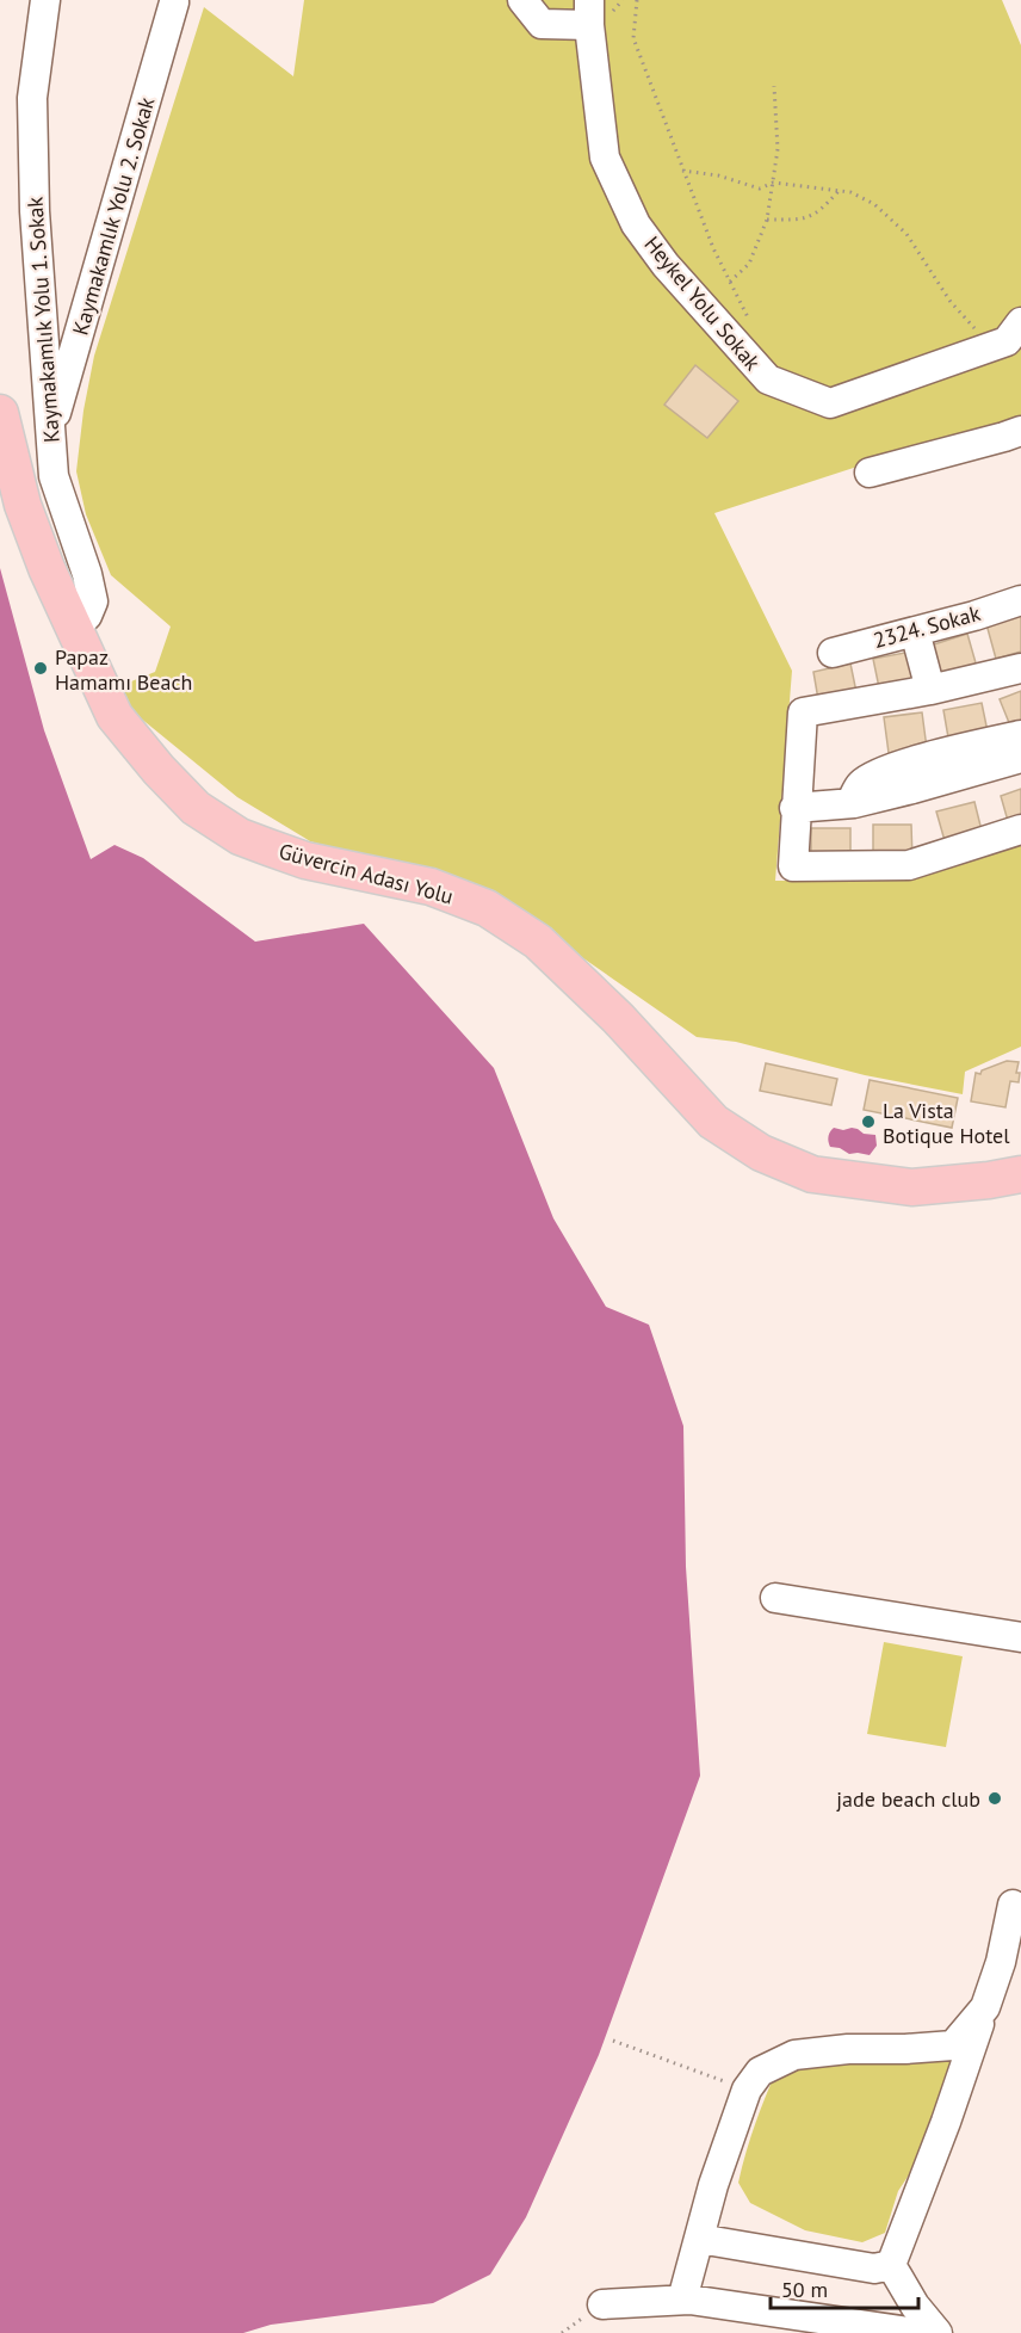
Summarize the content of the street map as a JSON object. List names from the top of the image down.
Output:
{
  "streets": {
    "main road": ["Güvercin Adası Yolu"],
    "street": [
      "Kaymakamlık Yolu 2. Sokak",
      "Heykel Yolu Sokak",
      "Kaymakamlık Yolu 1. Sokak",
      "2324. Sokak"
    ]
  },
  "crossings": [
    ["Kaymakamlık Yolu 2. Sokak", "Kaymakamlık Yolu 1. Sokak"],
    ["Kaymakamlık Yolu 1. Sokak", "Güvercin Adası Yolu"]
  ],
  "places": ["Papaz Hamamı Beach", "La Vista Botique Hotel", "jade beach club"],
  "scale_bar": "50 m"
}
